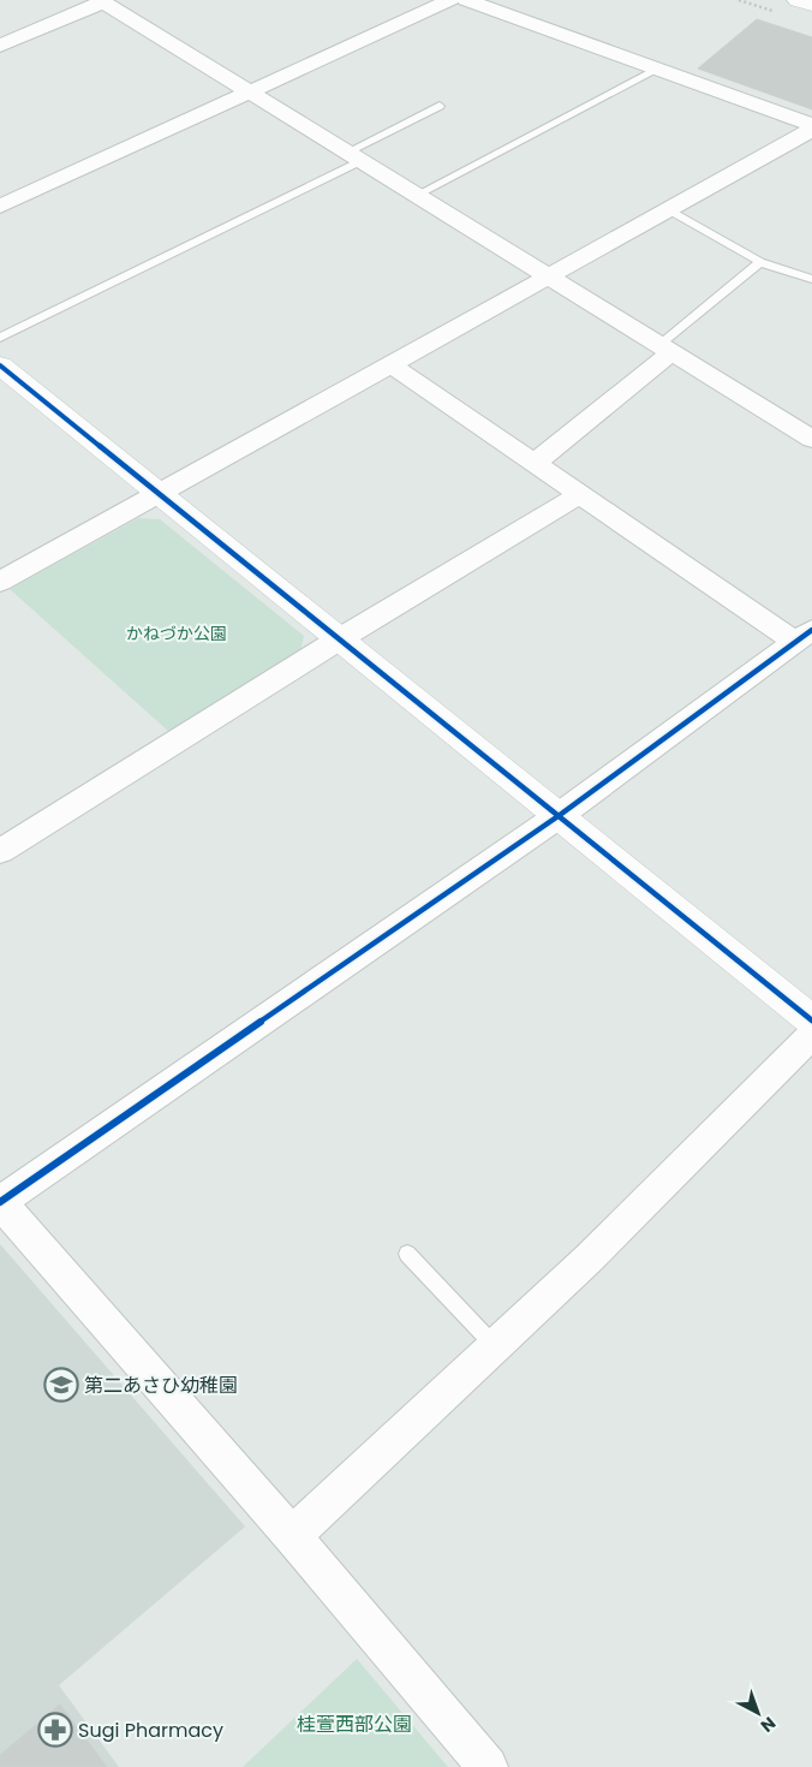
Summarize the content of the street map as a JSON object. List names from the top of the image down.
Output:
{
  "parks": ["かねづか公園", "桂萱西部公園"],
  "places": {
    "school or university": ["第二あさひ幼稚園"],
    "pharmacy": ["Sugi Pharmacy"]
  },
  "north": "bottom right"
}
